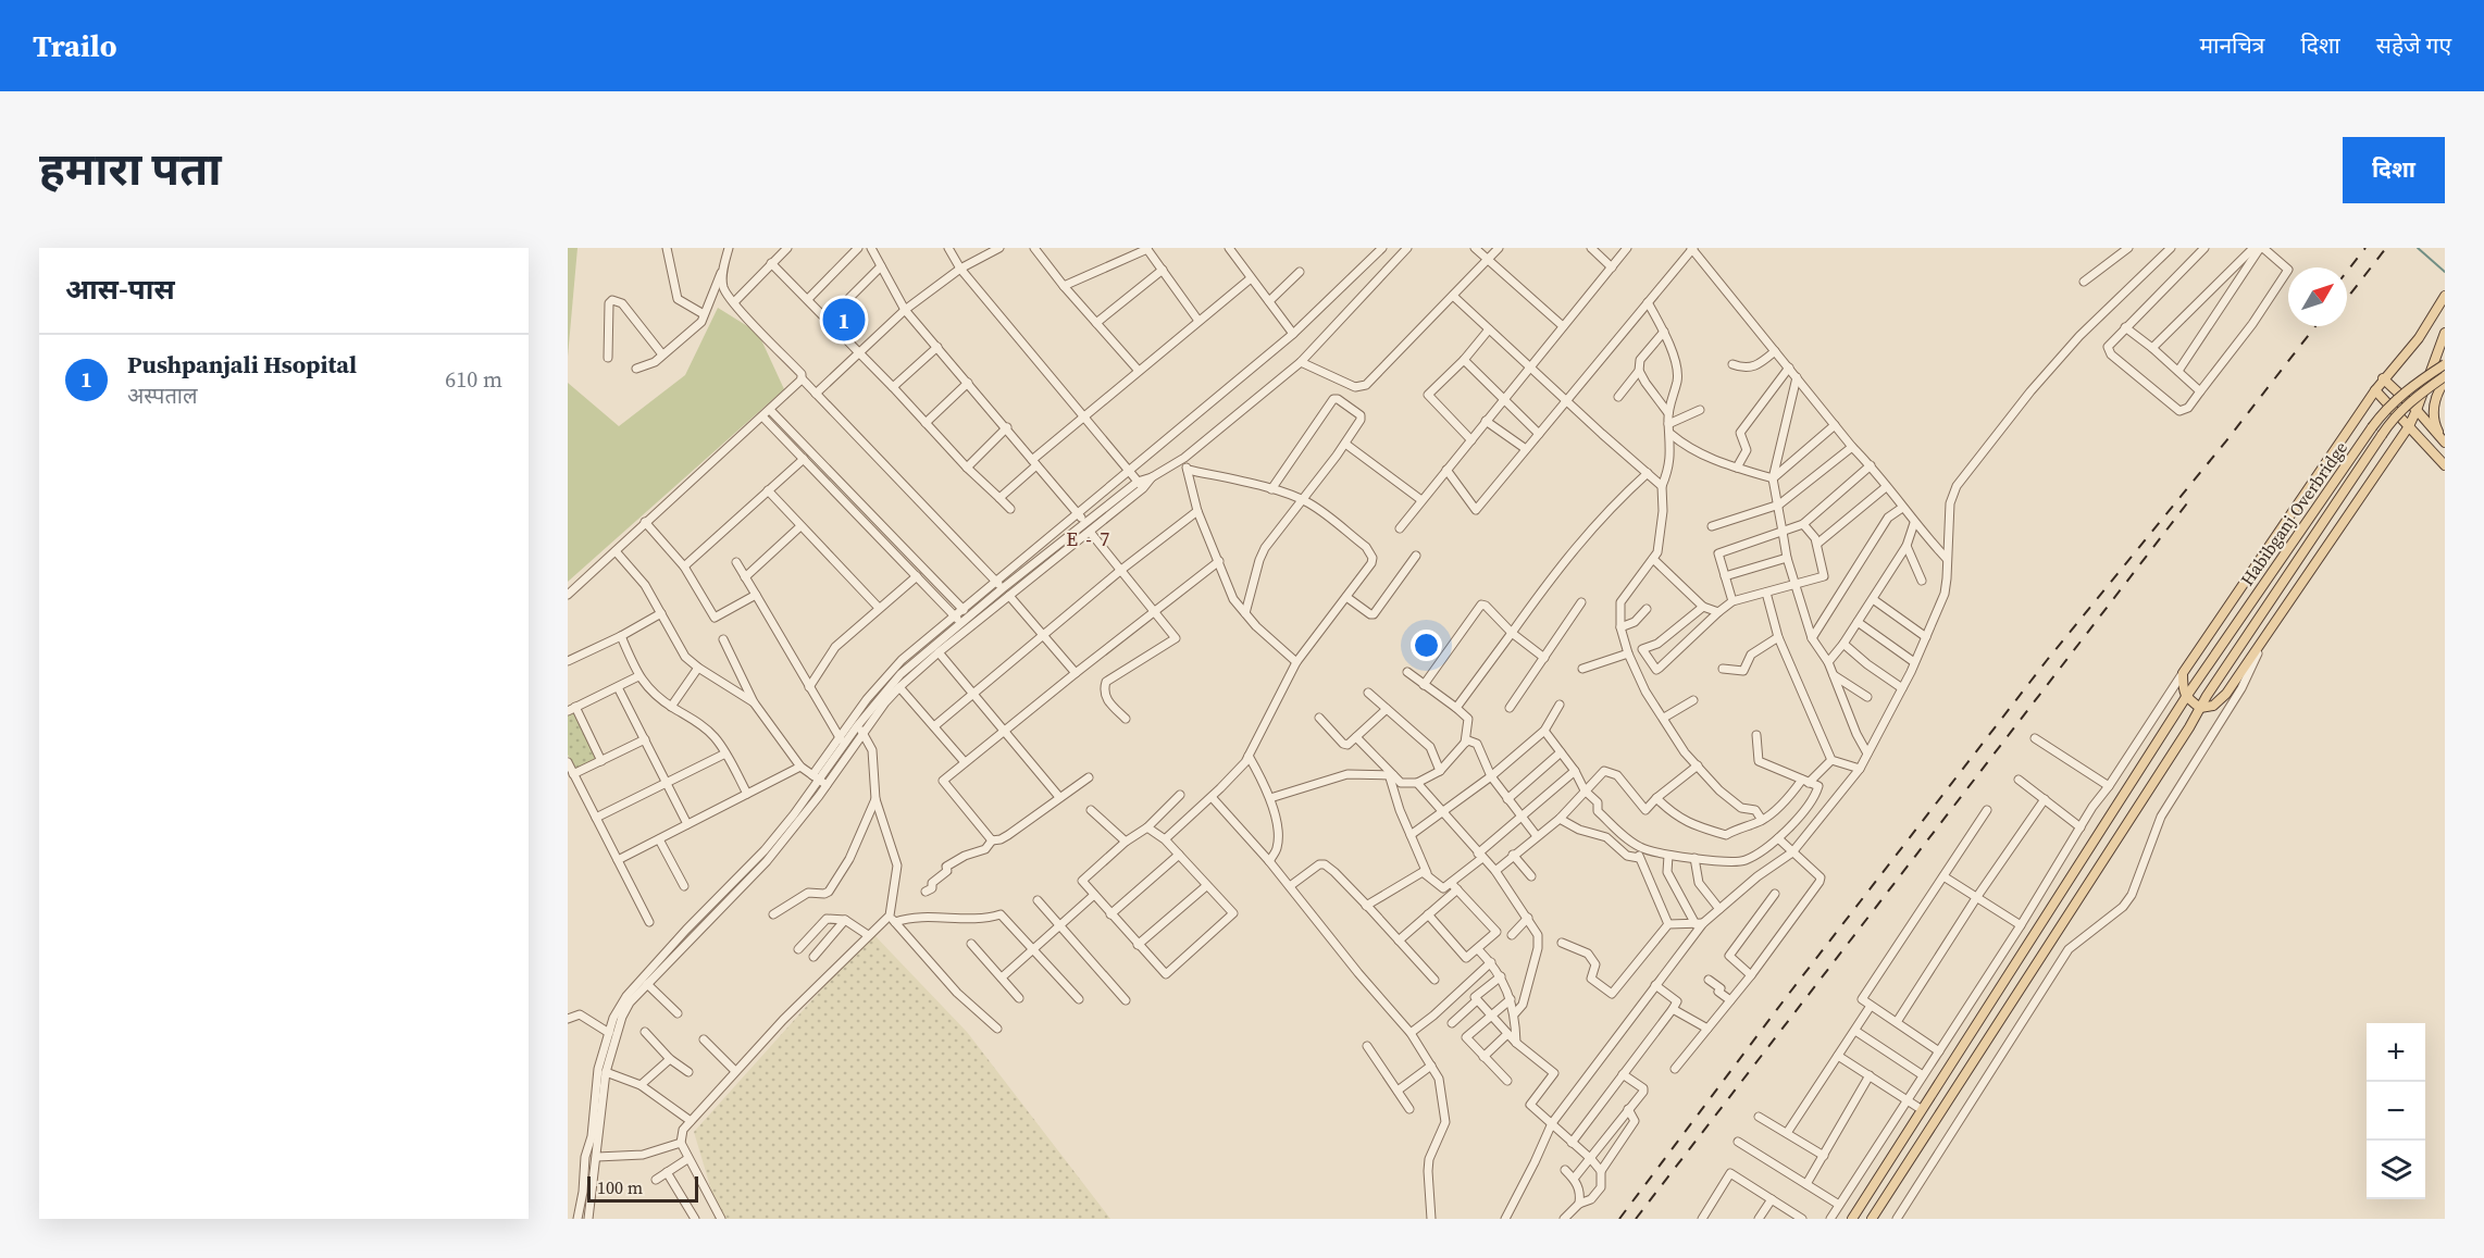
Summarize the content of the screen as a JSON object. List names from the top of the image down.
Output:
{
  "streets": {
    "main road": ["Habibganj Overbridge"]
  },
  "districts": ["E - 7"],
  "scale_bar": "100 m",
  "north": "top right",
  "page": {
    "header": "Trailo",
    "nav": ["मानचित्र", "दिशा", "सहेजे गए"],
    "title": "हमारा पता",
    "buttons": "दिशा",
    "heading": "आस-पास",
    "pins": "1",
    "list": [
      {
        "mark": "1",
        "name": "Pushpanjali Hsopital",
        "note": "अस्पताल",
        "value": "610 m"
      }
    ],
    "map_buttons": ["+", "−"],
    "scale": "100 m"
  }
}
